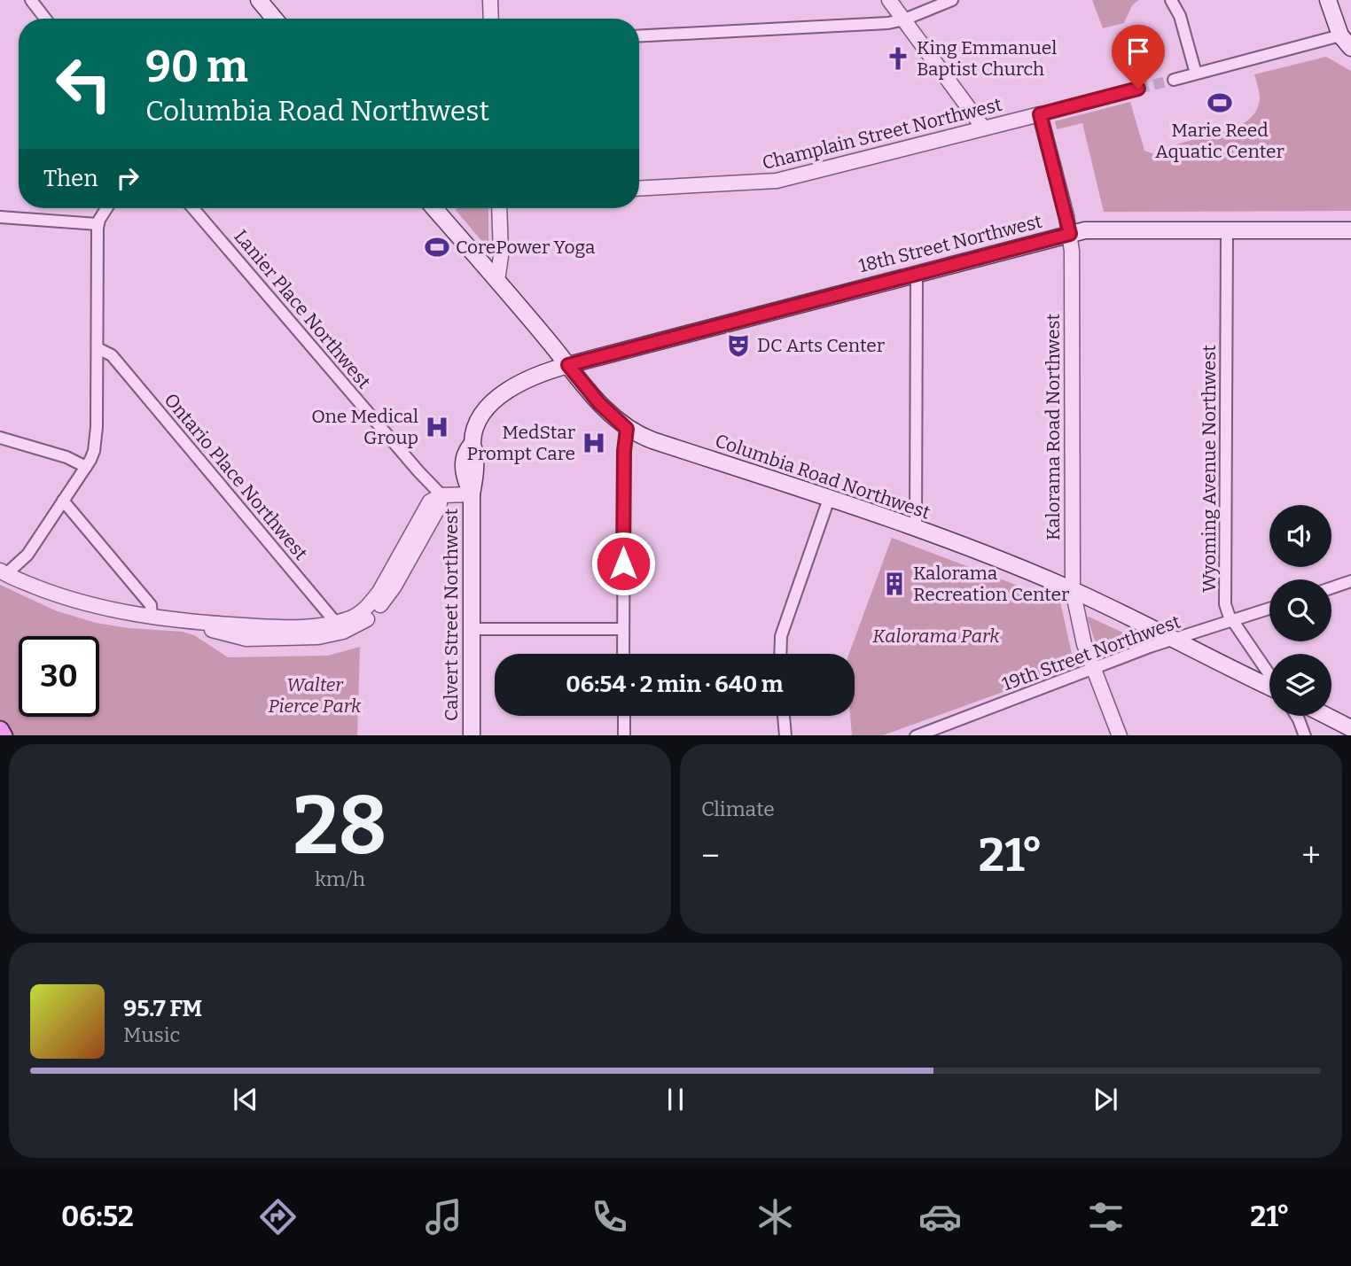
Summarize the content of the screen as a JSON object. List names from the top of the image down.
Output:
{
  "streets": {
    "main road": ["18th Street Northwest", "Columbia Road Northwest", "Calvert Street Northwest"],
    "street": [
      "Champlain Street Northwest",
      "Lanier Place Northwest",
      "Kalorama Road Northwest",
      "Wyoming Avenue Northwest",
      "Ontario Place Northwest",
      "19th Street Northwest"
    ]
  },
  "crossings": [
    ["Champlain Street Northwest", "Kalorama Road Northwest"],
    ["18th Street Northwest", "Kalorama Road Northwest"],
    ["18th Street Northwest", "Wyoming Avenue Northwest"],
    ["18th Street Northwest", "Columbia Road Northwest"],
    ["18th Street Northwest", "Calvert Street Northwest"],
    ["Kalorama Road Northwest", "Columbia Road Northwest"],
    ["Kalorama Road Northwest", "19th Street Northwest"],
    ["Wyoming Avenue Northwest", "19th Street Northwest"],
    ["Columbia Road Northwest", "19th Street Northwest"]
  ],
  "parks": ["Kalorama Park", "Walter Pierce Park"],
  "places": {
    "church": ["King Emmanuel Baptist Church"],
    "sports": ["Marie Reed Aquatic Center", "CorePower Yoga"],
    "theatre": ["DC Arts Center"],
    "hospital": ["One Medical Group", "MedStar Prompt Care"],
    "building": ["Kalorama Recreation Center"]
  },
  "page": {
    "turn": ["90 m", "Columbia Road Northwest"],
    "then": "Then",
    "limit": "30",
    "trip": "06:54 · 2 min · 640 m",
    "tile": [
      ["28", "km/h"],
      "Climate"
    ],
    "heat": ["−", "21°", "+"],
    "song": ["95.7 FM", "Music"],
    "tabs": ["06:52", "21°"]
  }
}
